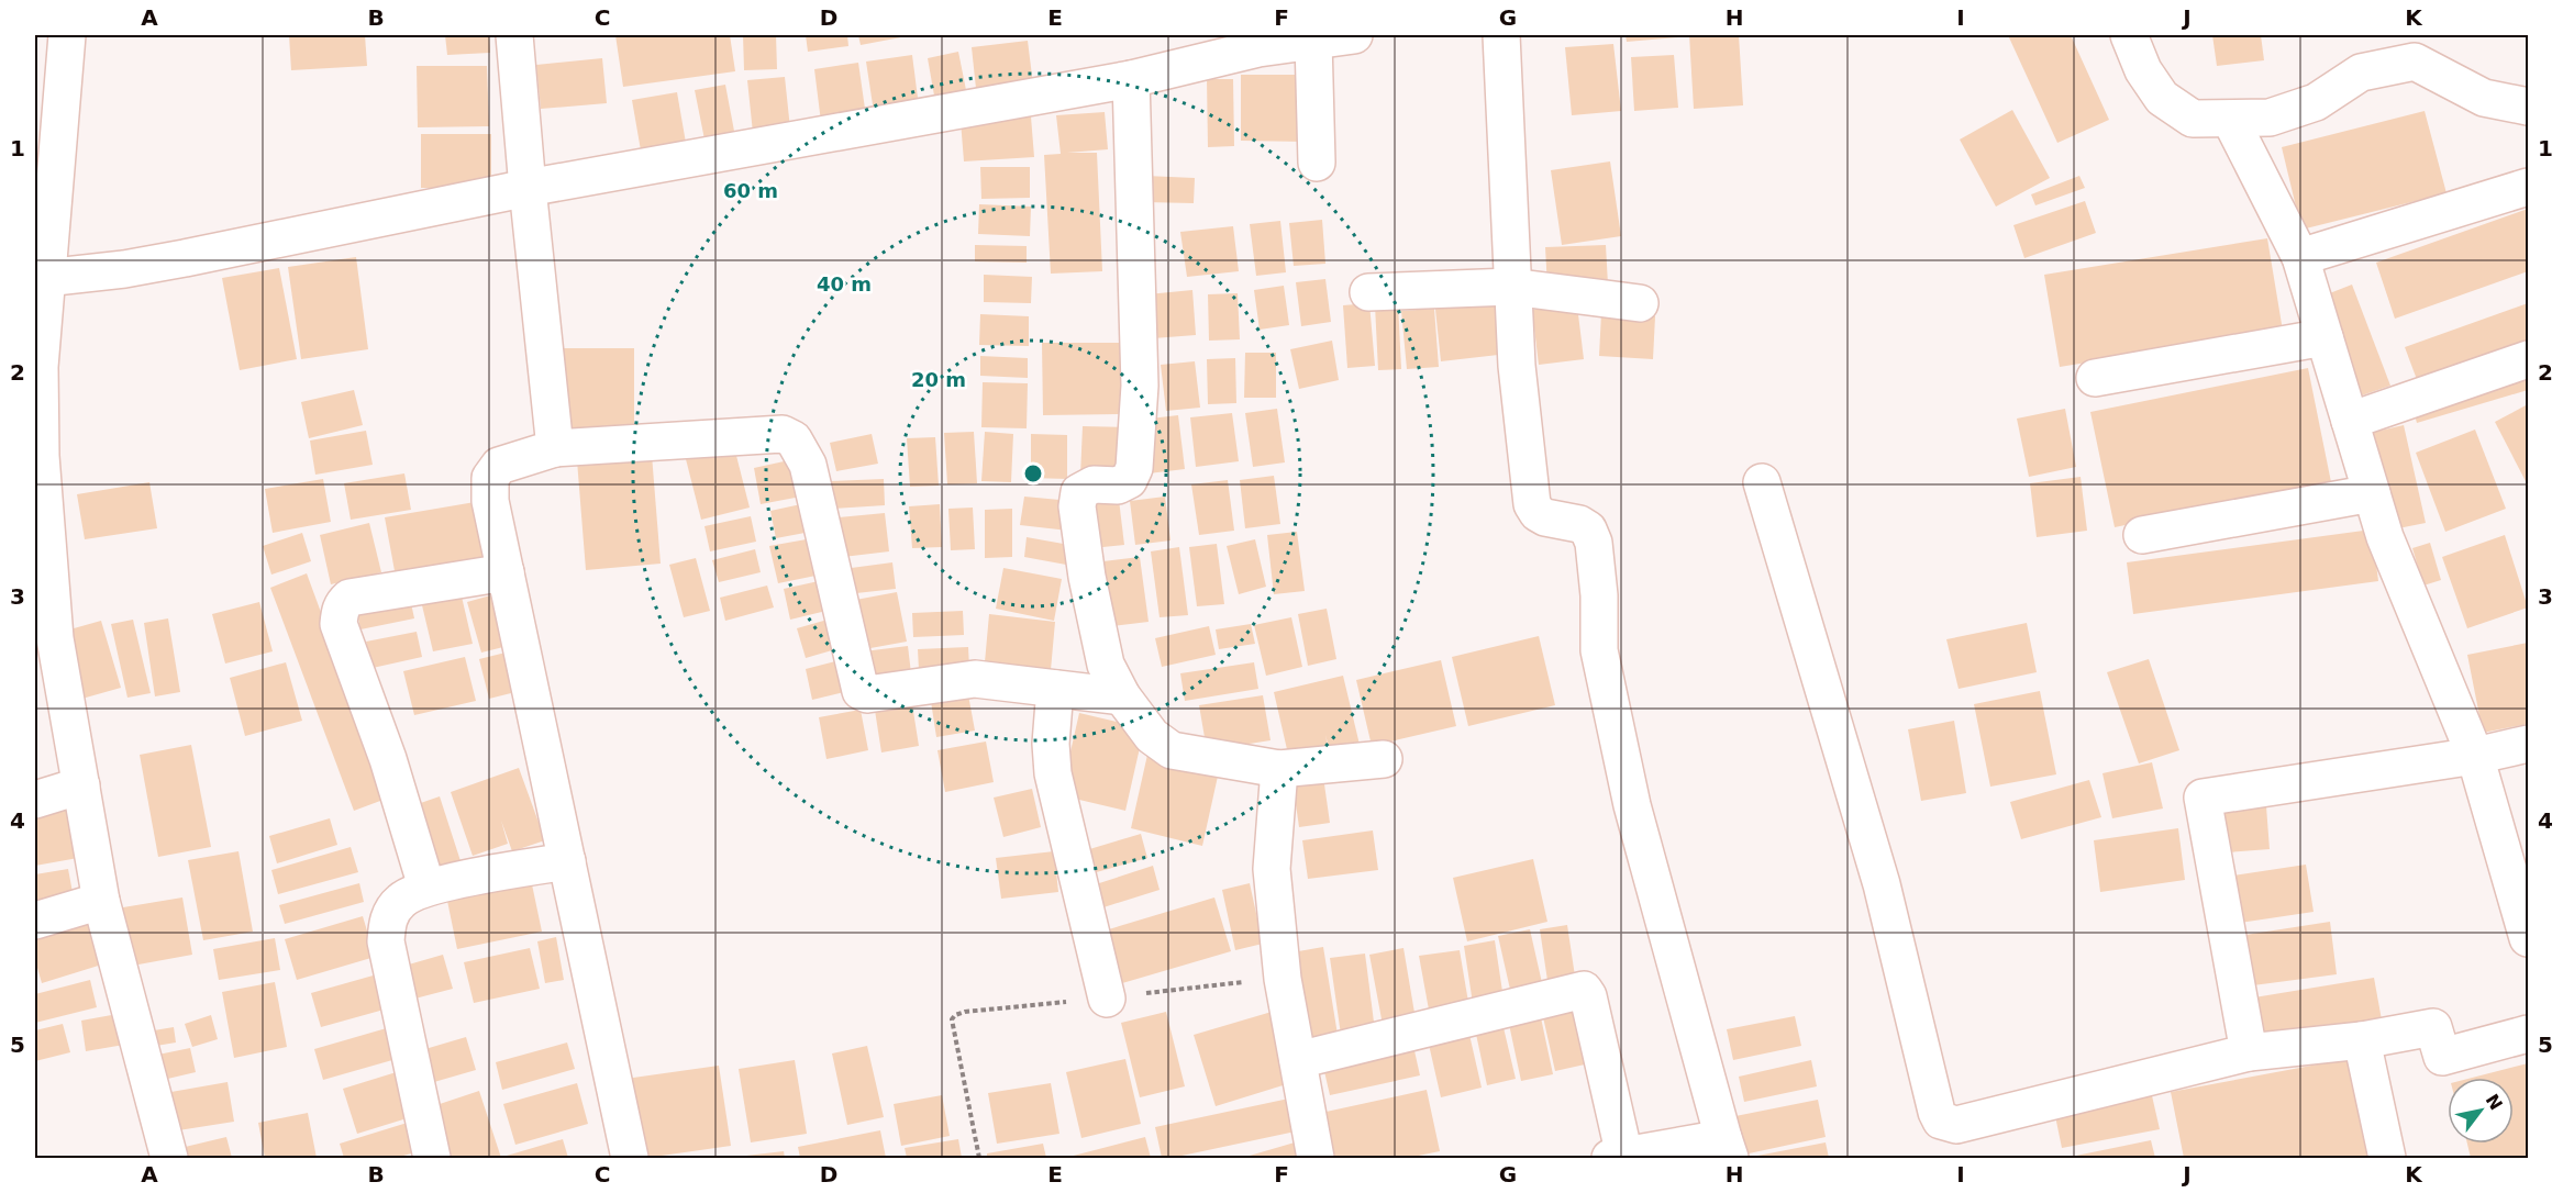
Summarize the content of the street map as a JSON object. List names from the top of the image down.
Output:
{
  "north": "top right",
  "grid": {
    "columns": [
      "A",
      "B",
      "C",
      "D",
      "E",
      "F",
      "G",
      "H",
      "I",
      "J",
      "K"
    ],
    "rows": [
      "1",
      "2",
      "3",
      "4",
      "5"
    ]
  },
  "rings": ["60 m", "40 m", "20 m"]
}
